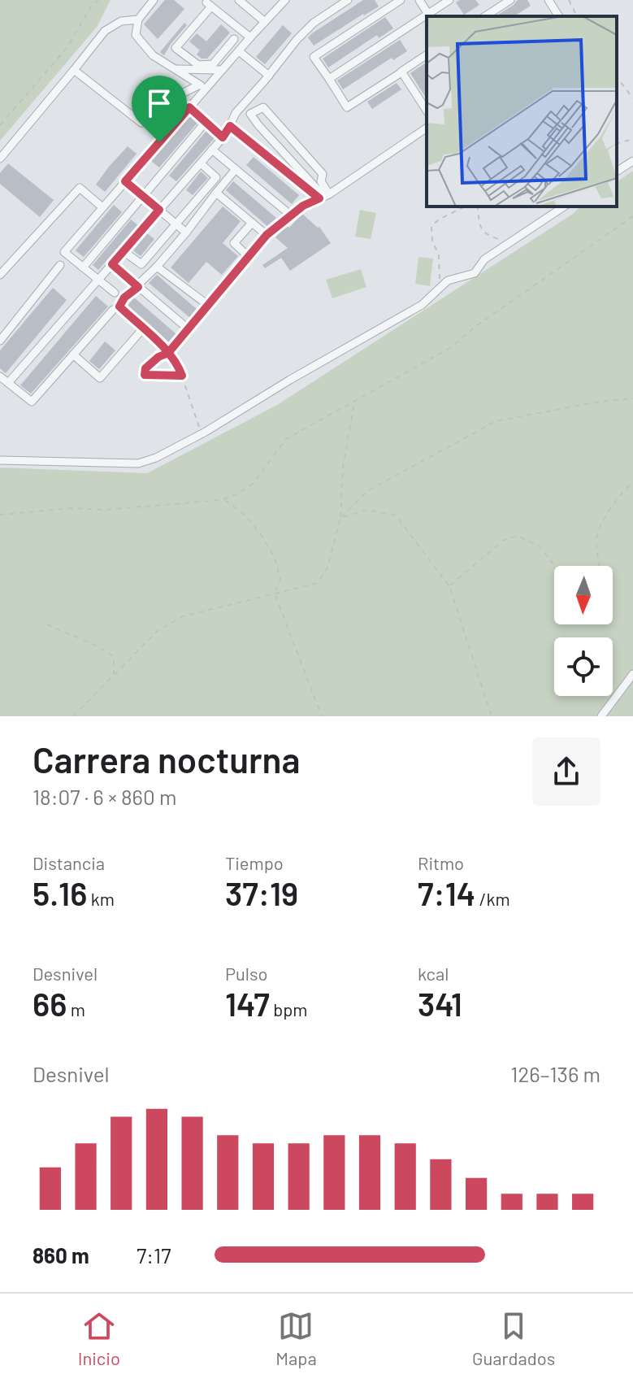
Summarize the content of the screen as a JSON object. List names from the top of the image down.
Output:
{
  "north": "bottom",
  "page": {
    "heading": ["Carrera nocturna", "18:07 · 6 × 860 m"],
    "stats": [
      ["Distancia", "5.16 km"],
      ["Tiempo", "37:19"],
      ["Ritmo", "7:14 /km"],
      ["Desnivel", "66 m"],
      ["Pulso", "147 bpm"],
      ["kcal", "341"]
    ],
    "chart": ["Desnivel", "126–136 m"],
    "list": [
      {
        "name": "860 m",
        "note": "7:17"
      }
    ],
    "tabs": ["Inicio", "Mapa", "Guardados"]
  }
}
